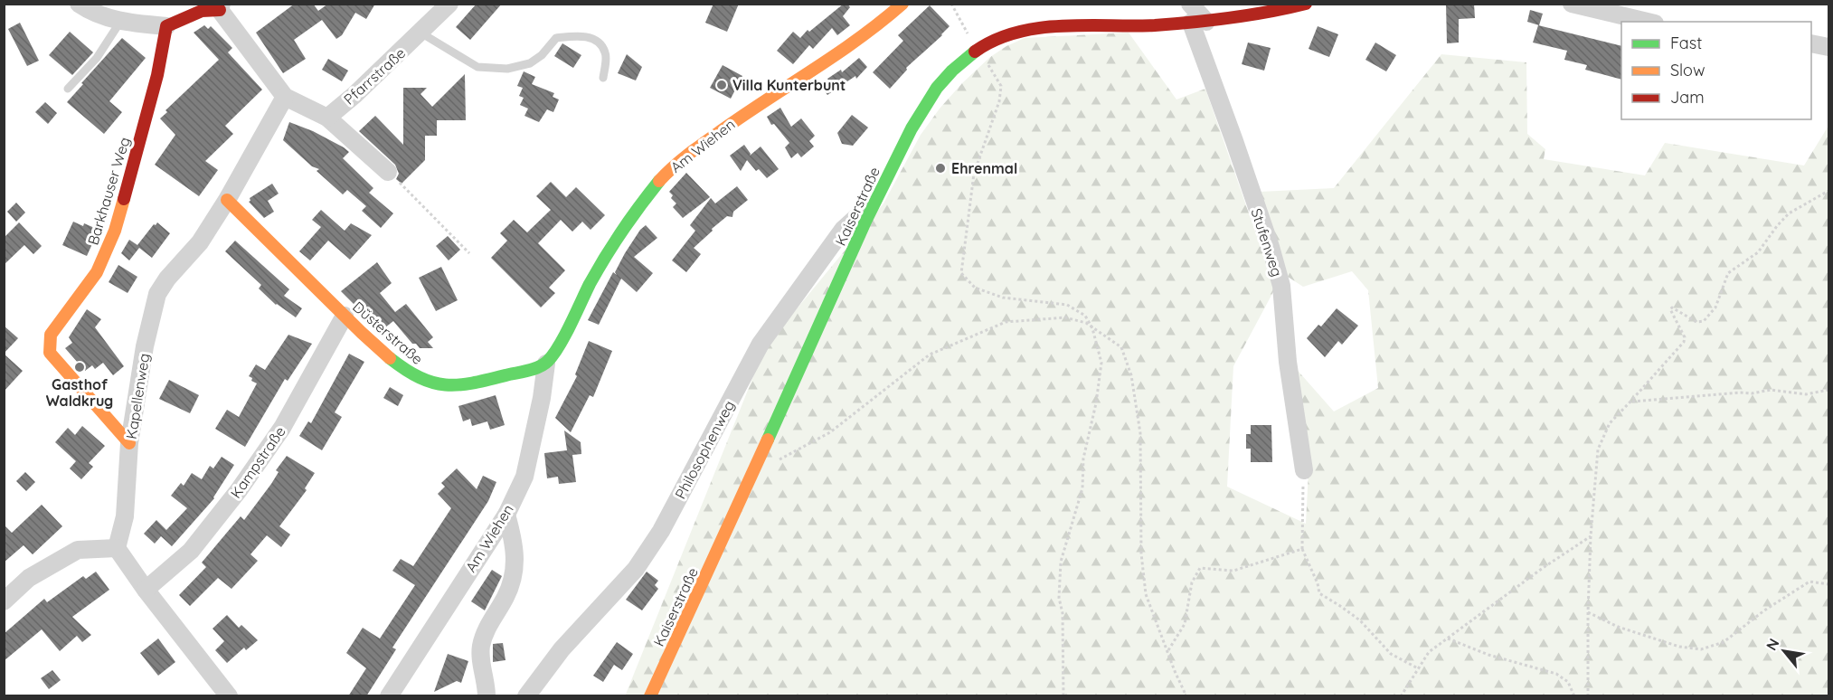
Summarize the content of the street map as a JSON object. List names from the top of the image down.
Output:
{
  "streets": {
    "street": [
      "Pfarrstraße",
      "Am Wiehen",
      "Barkhauser Weg",
      "Kaiserstraße",
      "Stufenweg",
      "Düsterstraße",
      "Kapellenweg",
      "Philosophenweg",
      "Kampstraße"
    ]
  },
  "crossings": [
    ["Am Wiehen", "Düsterstraße"],
    ["Barkhauser Weg", "Kapellenweg"],
    ["Kaiserstraße", "Stufenweg"],
    ["Kaiserstraße", "Philosophenweg"],
    ["Düsterstraße", "Kapellenweg"],
    ["Düsterstraße", "Kampstraße"]
  ],
  "places": ["Villa Kunterbunt", "Ehrenmal", "Gasthof Waldkrug"],
  "legend": ["Fast", "Slow", "Jam"],
  "north": "top left"
}
